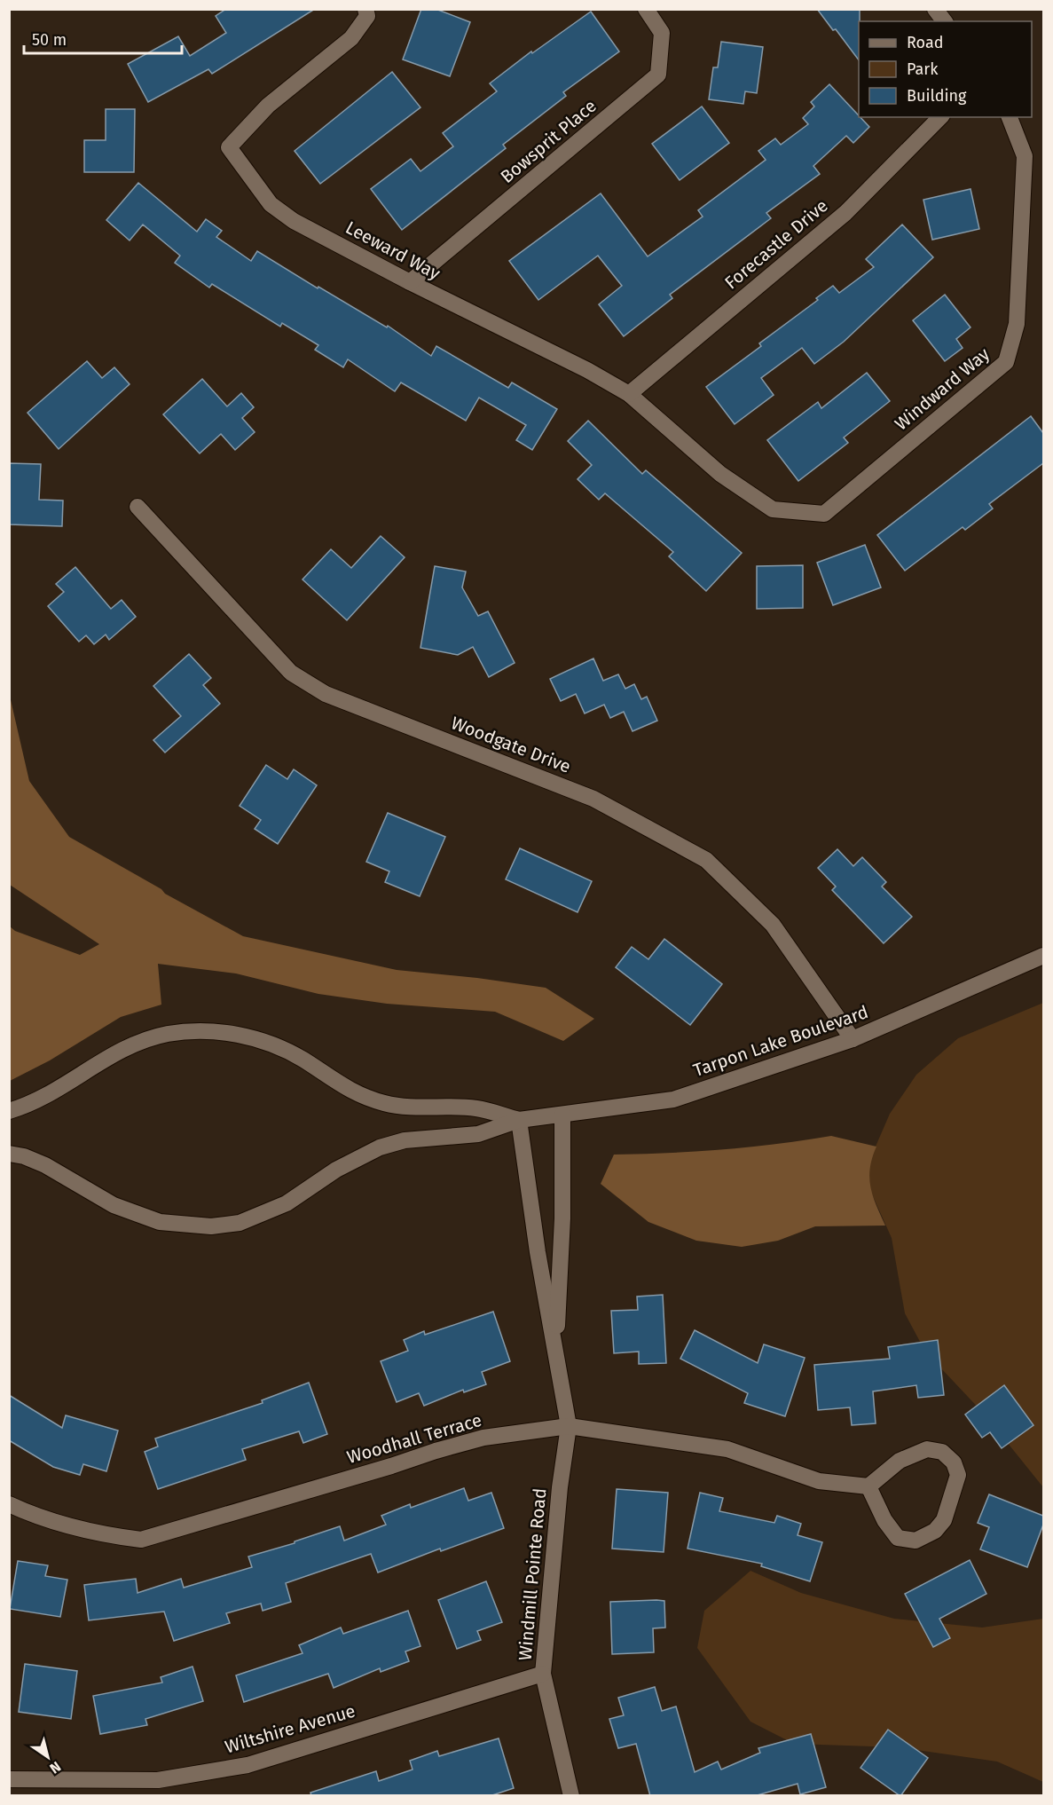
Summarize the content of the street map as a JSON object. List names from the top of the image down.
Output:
{
  "streets": {
    "street": [
      "Bowsprit Place",
      "Forecastle Drive",
      "Leeward Way",
      "Windward Way",
      "Woodgate Drive",
      "Tarpon Lake Boulevard",
      "Woodhall Terrace",
      "Windmill Pointe Road",
      "Wiltshire Avenue"
    ]
  },
  "crossings": [
    ["Bowsprit Place", "Leeward Way"],
    ["Forecastle Drive", "Leeward Way"],
    ["Leeward Way", "Windward Way"],
    ["Woodgate Drive", "Tarpon Lake Boulevard"],
    ["Tarpon Lake Boulevard", "Windmill Pointe Road"],
    ["Woodhall Terrace", "Windmill Pointe Road"],
    ["Windmill Pointe Road", "Wiltshire Avenue"]
  ],
  "legend": ["Road", "Park", "Building"],
  "scale_bar": "50 m",
  "north": "bottom right"
}
